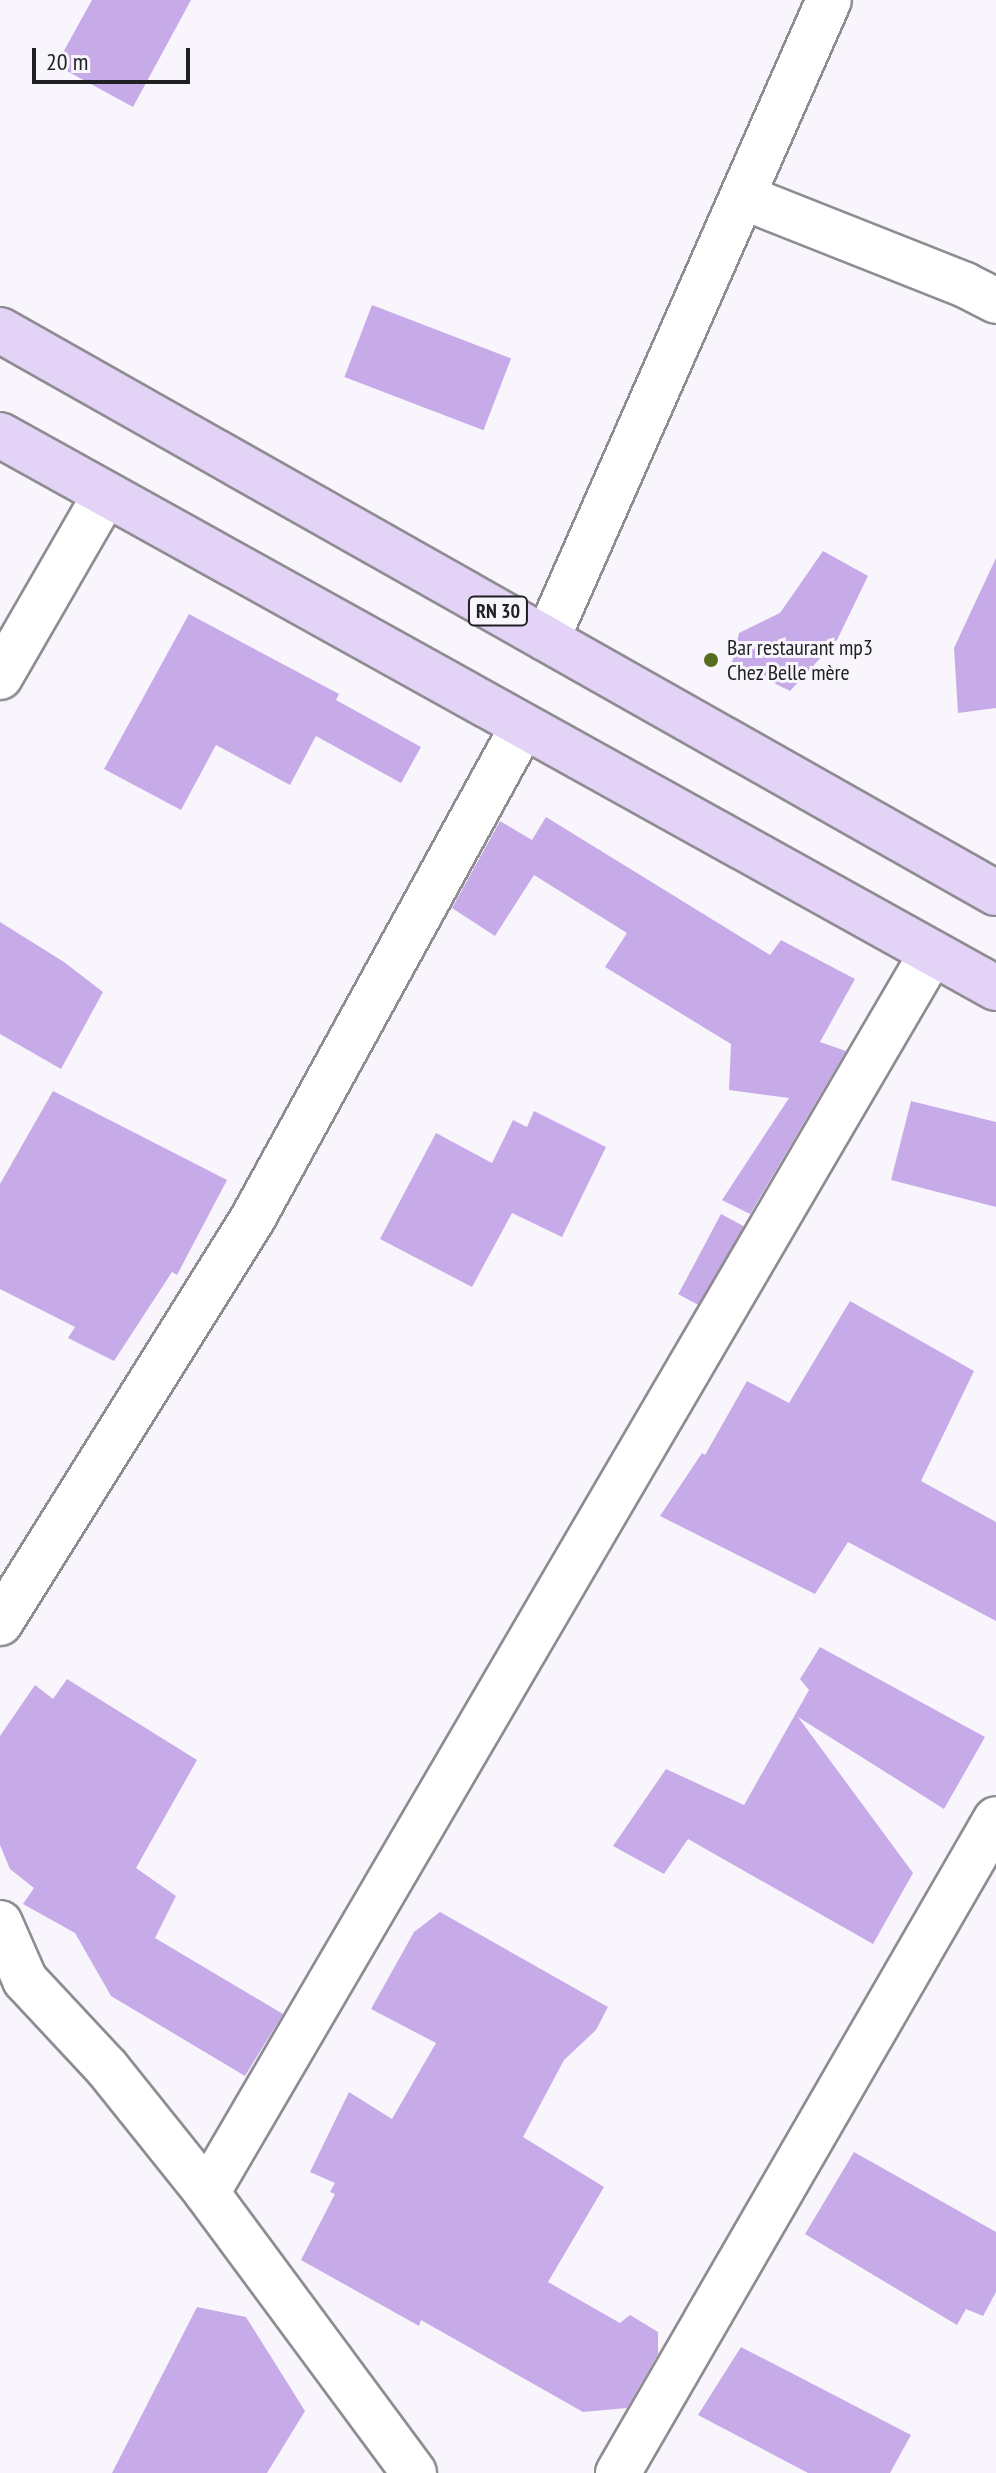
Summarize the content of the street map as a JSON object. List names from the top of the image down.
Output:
{
  "streets": {
    "main road": ["RN 30"]
  },
  "places": ["Bar restaurant mp3 Chez Belle mère"],
  "scale_bar": "20 m"
}
